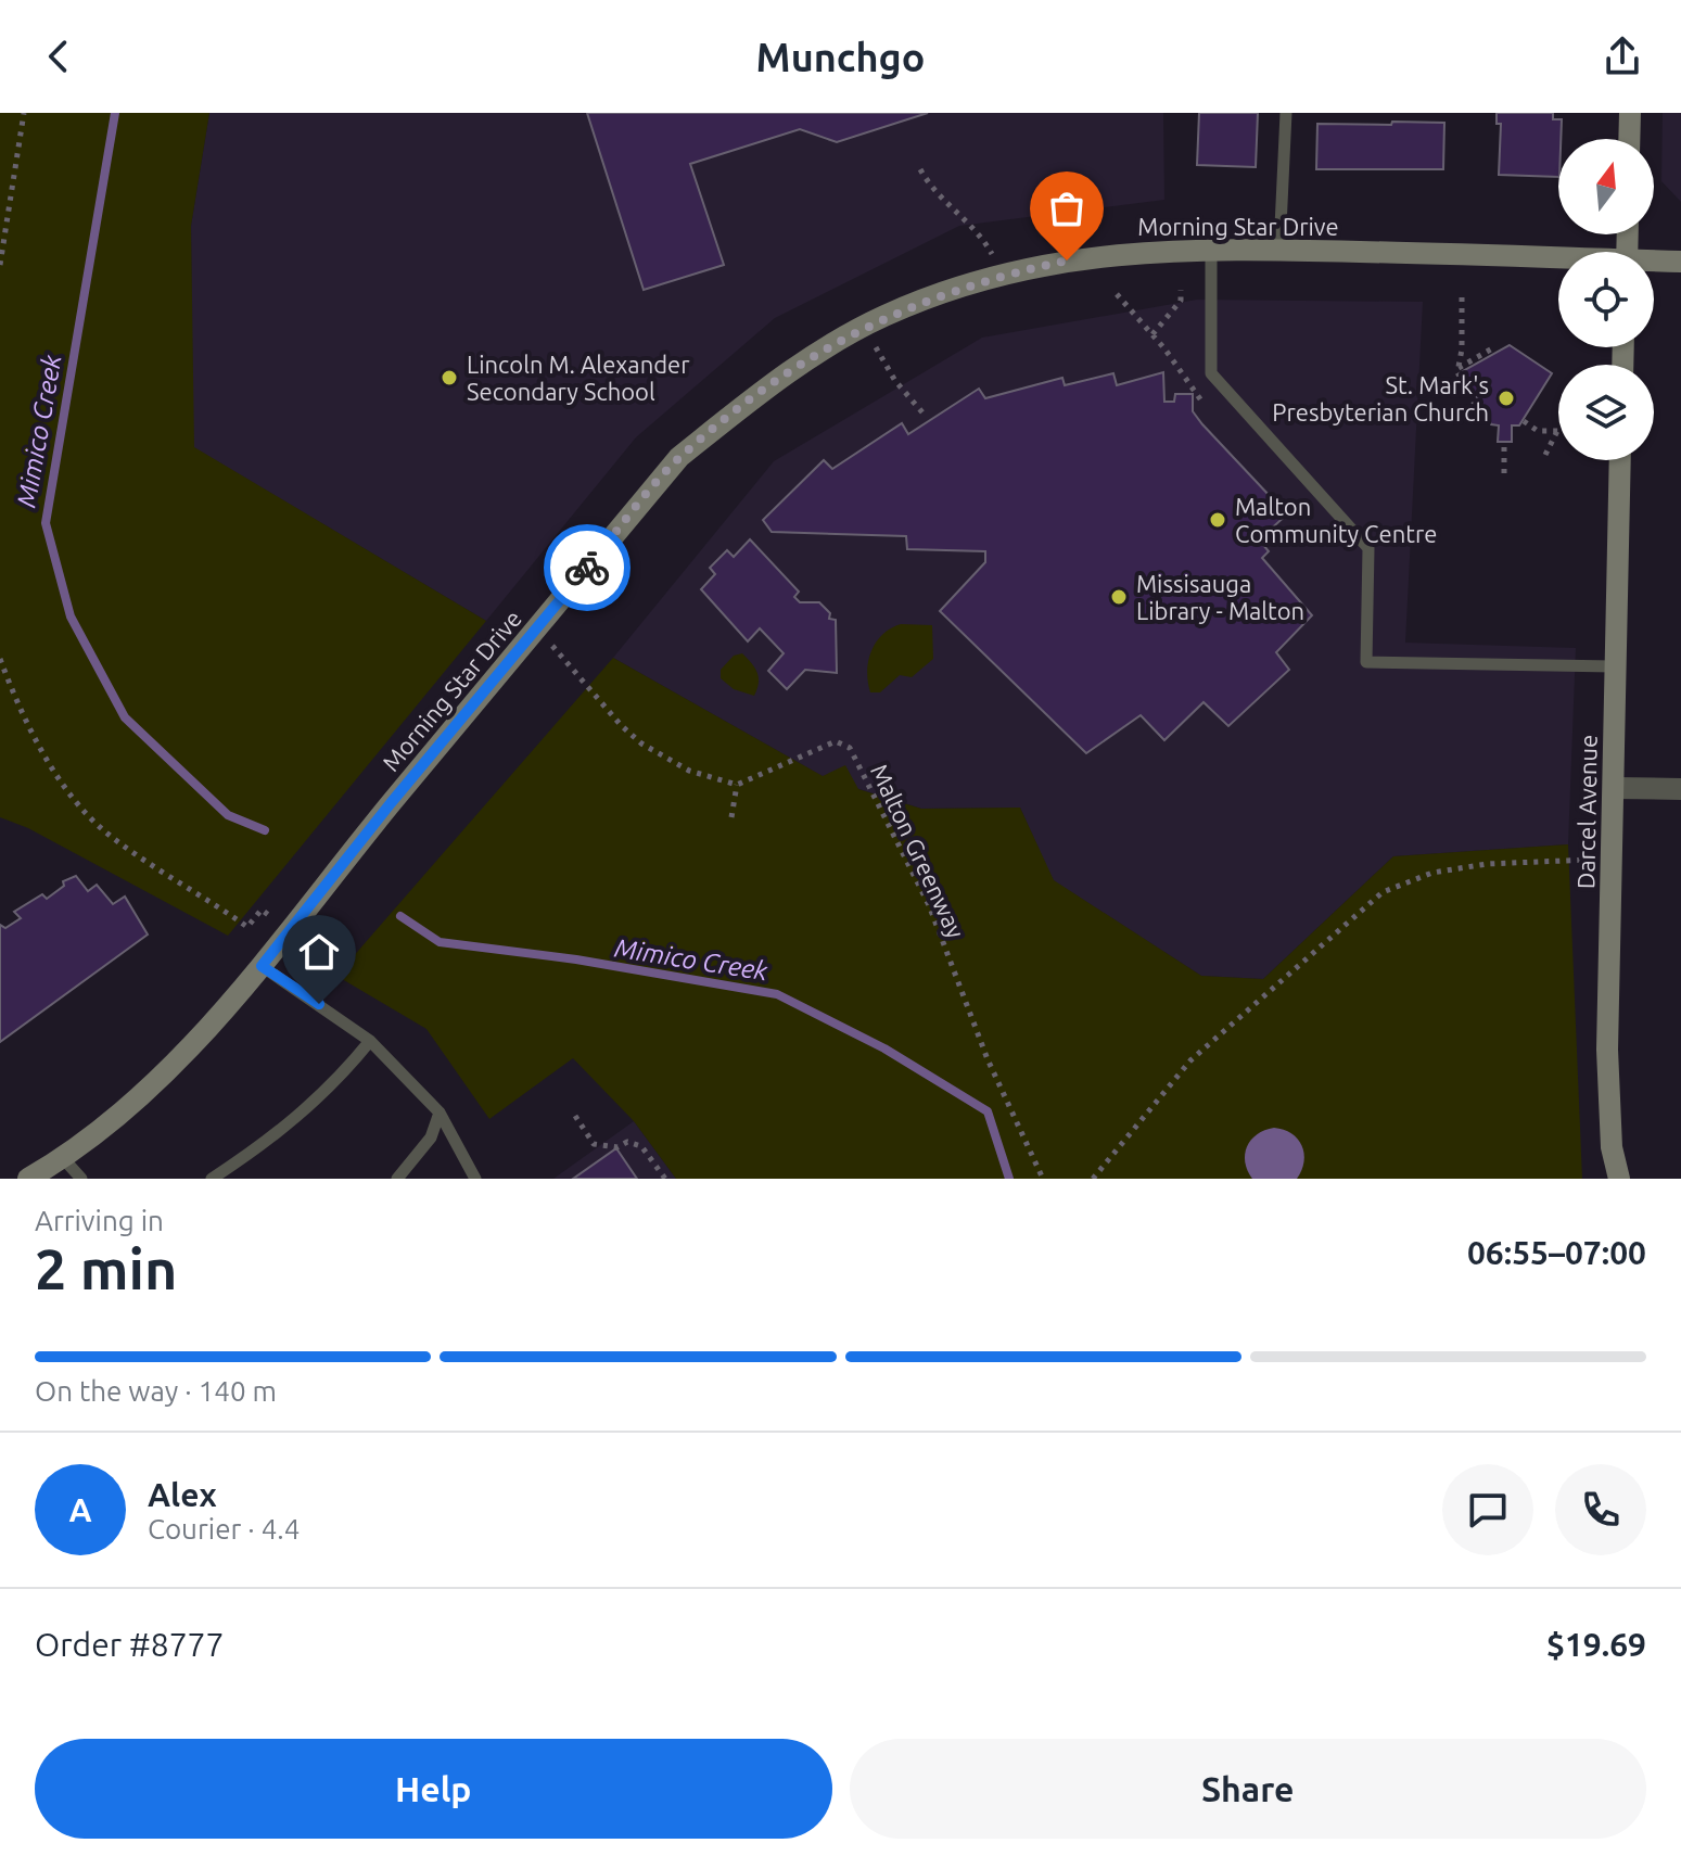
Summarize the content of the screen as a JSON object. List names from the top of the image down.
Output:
{
  "streets": {
    "street": ["Morning Star Drive", "Darcel Avenue"],
    "path": ["Malton Greenway"]
  },
  "water": ["Mimico Creek"],
  "places": [
    "Lincoln M. Alexander Secondary School",
    "St. Mark's Presbyterian Church",
    "Malton Community Centre",
    "Missisauga Library - Malton"
  ],
  "north": "top",
  "page": {
    "header": "Munchgo",
    "heading": ["2 min", "Arriving in", "06:55–07:00"],
    "panel": [
      "Alex",
      "Courier · 4.4",
      "Order #8777",
      "$19.69"
    ],
    "bar": "On the way · 140 m",
    "round": "A",
    "buttons": ["Help", "Share"]
  }
}
